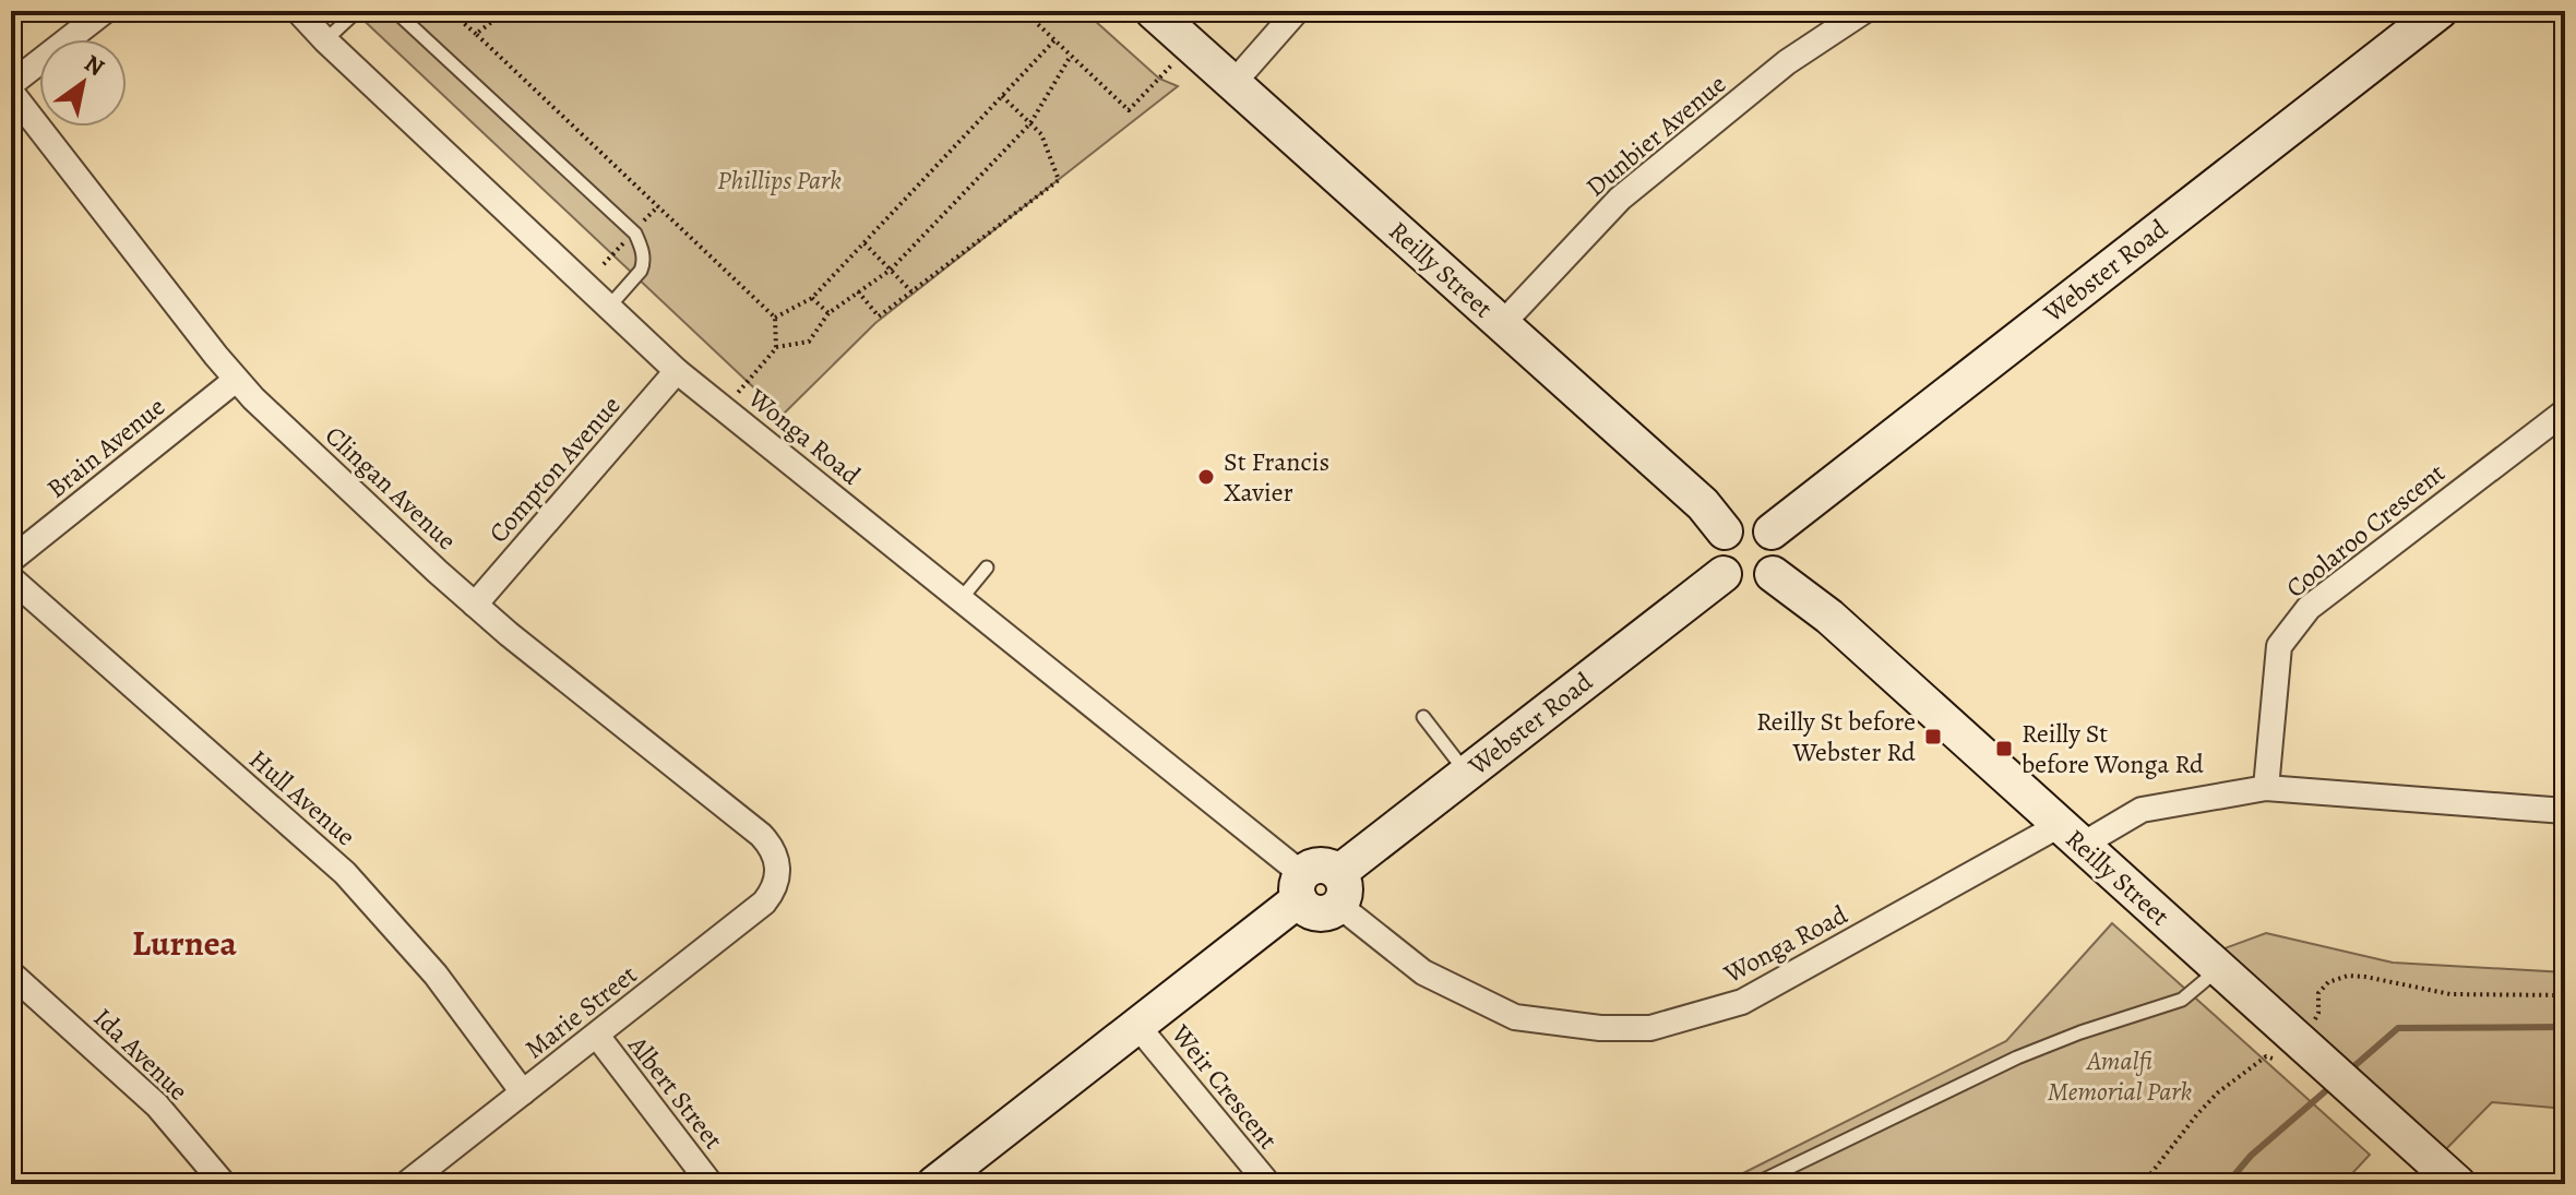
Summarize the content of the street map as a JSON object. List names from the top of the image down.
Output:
{
  "streets": {
    "main road": ["Reilly Street", "Webster Road"],
    "street": [
      "Dunbier Avenue",
      "Wonga Road",
      "Brain Avenue",
      "Compton Avenue",
      "Clingan Avenue",
      "Coolaroo Crescent",
      "Hull Avenue",
      "Marie Street",
      "Ida Avenue",
      "Weir Crescent",
      "Albert Street"
    ]
  },
  "crossings": [
    ["Dunbier Avenue", "Reilly Street"],
    ["Reilly Street", "Webster Road"],
    ["Reilly Street", "Wonga Road"],
    ["Webster Road", "Wonga Road"],
    ["Wonga Road", "Compton Avenue"],
    ["Wonga Road", "Coolaroo Crescent"],
    ["Brain Avenue", "Clingan Avenue"],
    ["Compton Avenue", "Clingan Avenue"],
    ["Clingan Avenue", "Marie Street"],
    ["Hull Avenue", "Marie Street"],
    ["Marie Street", "Albert Street"]
  ],
  "districts": ["Lurnea"],
  "parks": ["Phillips Park", "Amalfi Memorial Park"],
  "places": {
    "other": ["St Francis Xavier"],
    "transit": ["Reilly St before Webster Rd", "Reilly St before Wonga Rd"]
  },
  "north": "top right"
}
